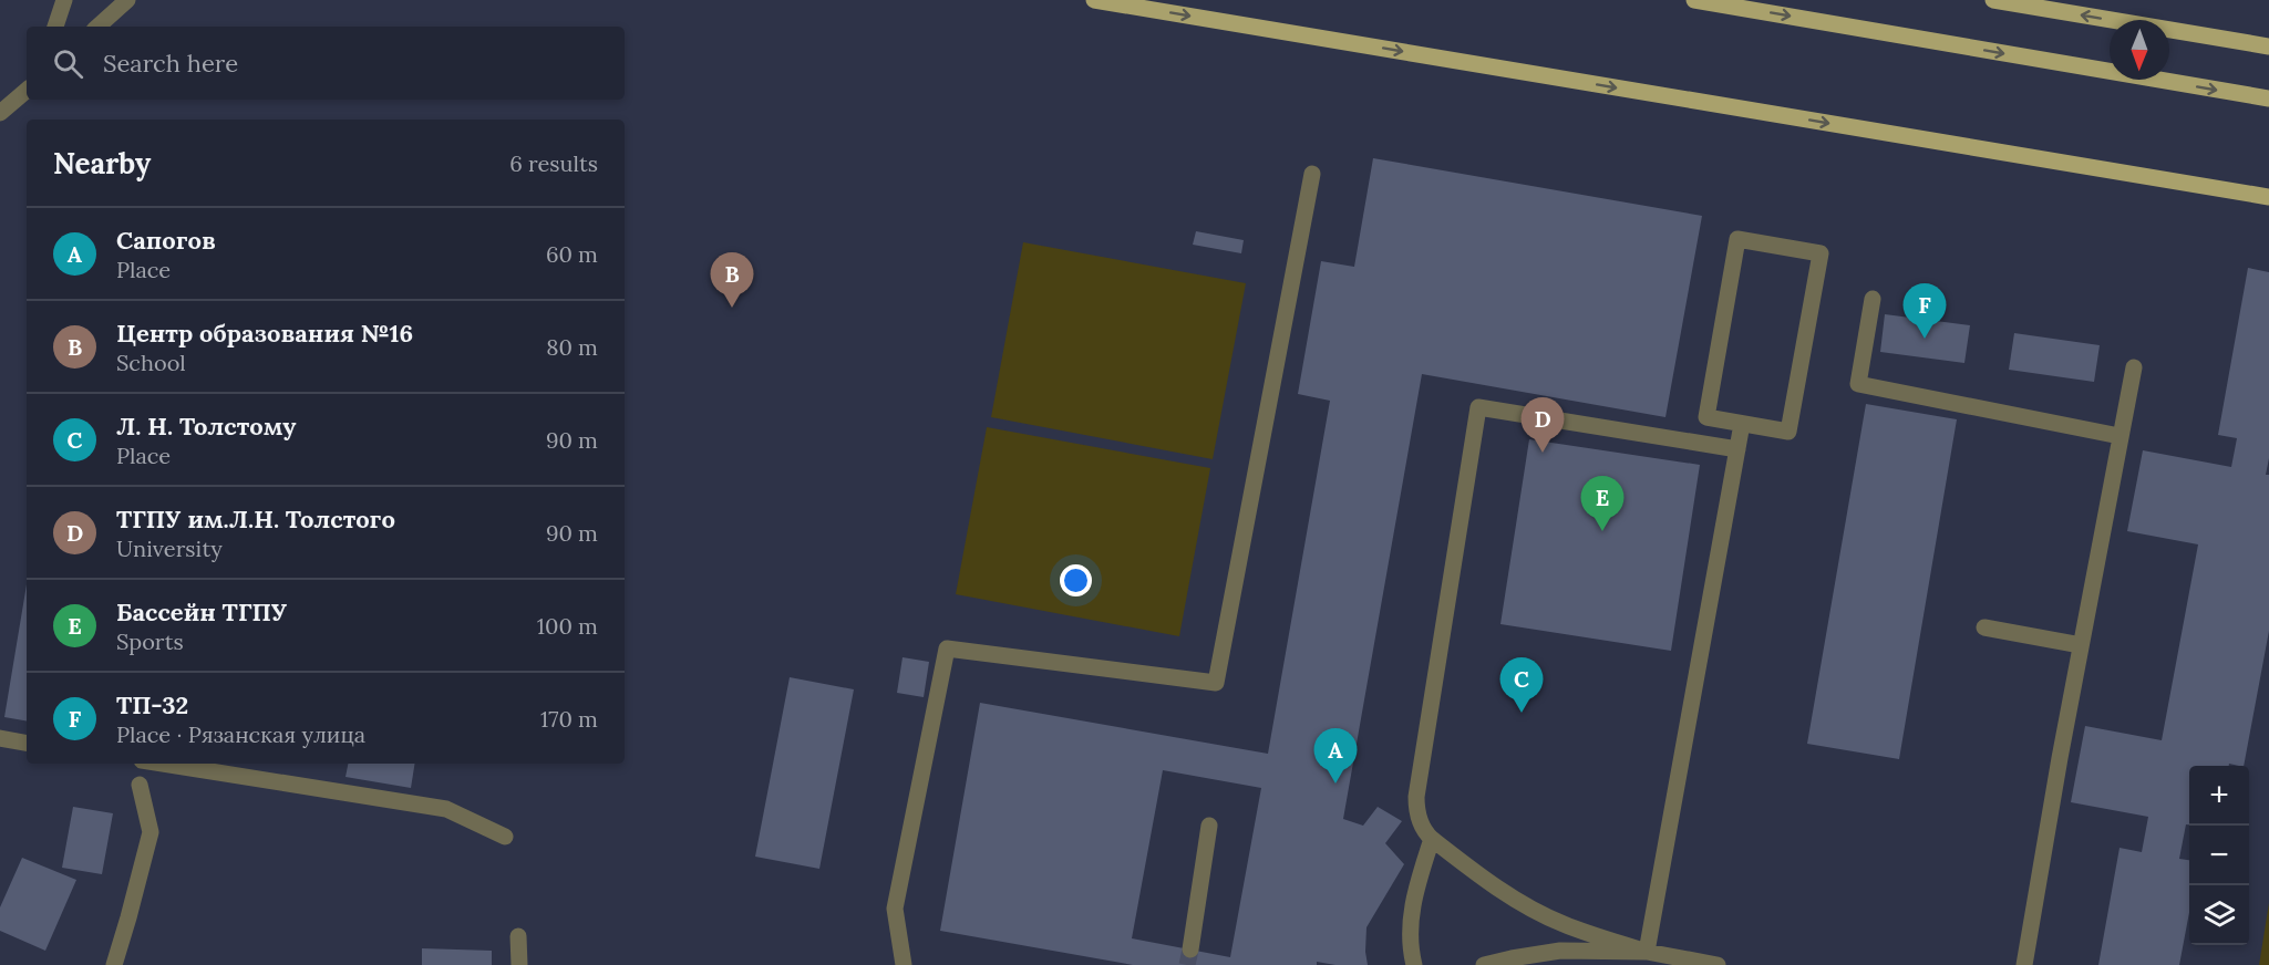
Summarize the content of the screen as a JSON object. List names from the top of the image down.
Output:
{
  "north": "bottom",
  "page": {
    "search": "Search here",
    "heading": ["Nearby", "6 results"],
    "list": [
      {
        "mark": "A",
        "name": "Сапогов",
        "note": "Place",
        "value": "60 m"
      },
      {
        "mark": "B",
        "name": "Центр образования №16",
        "note": "School",
        "value": "80 m"
      },
      {
        "mark": "C",
        "name": "Л. Н. Толстому",
        "note": "Place",
        "value": "90 m"
      },
      {
        "mark": "D",
        "name": "ТГПУ им.Л.Н. Толстого",
        "note": "University",
        "value": "90 m"
      },
      {
        "mark": "E",
        "name": "Бассейн ТГПУ",
        "note": "Sports",
        "value": "100 m"
      },
      {
        "mark": "F",
        "name": "ТП-32",
        "note": "Place · Рязанская улица",
        "value": "170 m"
      }
    ],
    "pins": [
      "B",
      "F",
      "D",
      "E",
      "C",
      "A"
    ],
    "map_buttons": ["+", "−"]
  }
}
